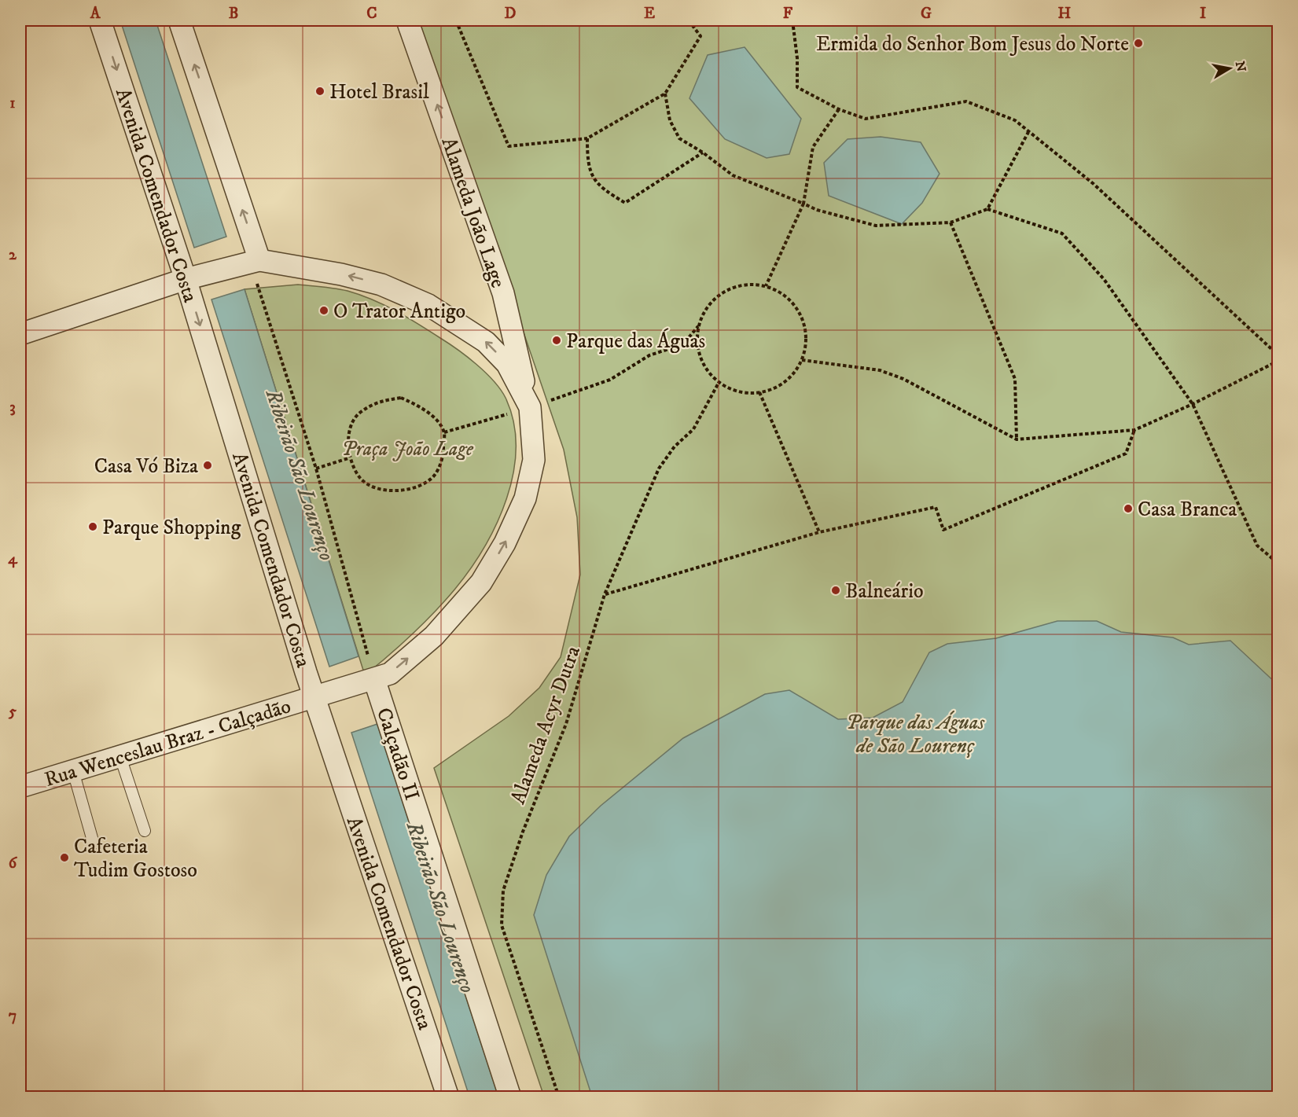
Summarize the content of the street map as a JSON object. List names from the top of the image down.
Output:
{
  "streets": {
    "street": [
      "Avenida Comendador Costa",
      "Alameda João Lage",
      "Rua Wenceslau Braz - Calçadão",
      "Calçadão II"
    ],
    "path": ["Alameda Acyr Dutra"]
  },
  "crossings": [
    ["Avenida Comendador Costa", "Rua Wenceslau Braz - Calçadão"]
  ],
  "one_way": ["Alameda João Lage"],
  "water": ["Ribeirão São Lourenço"],
  "parks": ["Praça João Lage", "Parque das Águas de São Lourenç"],
  "places": [
    "Ermida do Senhor Bom Jesus do Norte",
    "Hotel Brasil",
    "O Trator Antigo",
    "Parque das Águas",
    "Casa Vó Biza",
    "Casa Branca",
    "Parque Shopping",
    "Balneário",
    "Cafeteria Tudim Gostoso"
  ],
  "north": "right",
  "grid": {
    "columns": [
      "A",
      "B",
      "C",
      "D",
      "E",
      "F",
      "G",
      "H",
      "I"
    ],
    "rows": [
      "1",
      "2",
      "3",
      "4",
      "5",
      "6",
      "7"
    ]
  }
}
